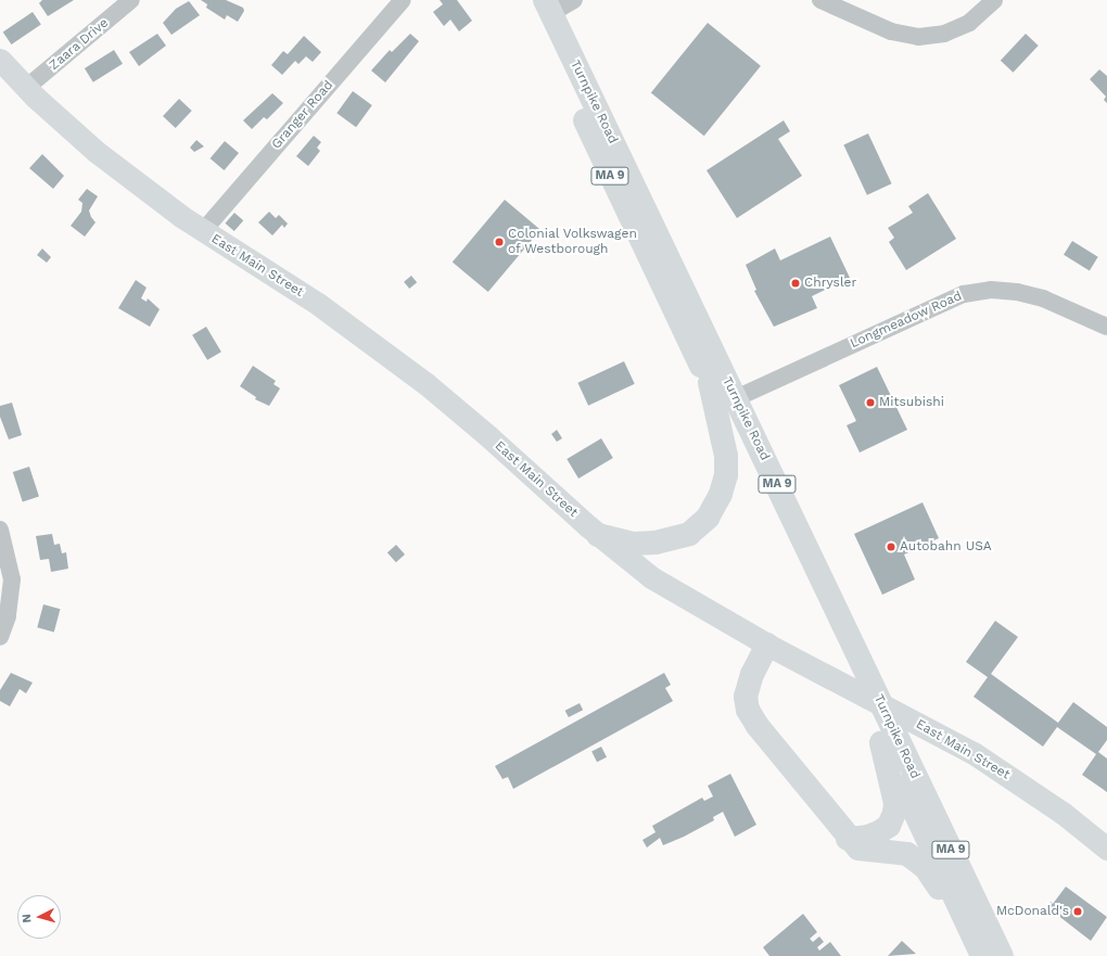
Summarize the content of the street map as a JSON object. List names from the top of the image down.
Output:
{
  "streets": {
    "highway": ["Turnpike Road", "MA 9"],
    "main road": ["East Main Street"],
    "street": ["Zaara Drive", "Granger Road", "Longmeadow Road"]
  },
  "crossings": [
    ["Zaara Drive", "East Main Street"],
    ["Turnpike Road", "Longmeadow Road"],
    ["Granger Road", "East Main Street"]
  ],
  "places": [
    "Colonial Volkswagen of Westborough",
    "Chrysler",
    "Mitsubishi",
    "Autobahn USA",
    "McDonald's"
  ],
  "north": "left"
}
